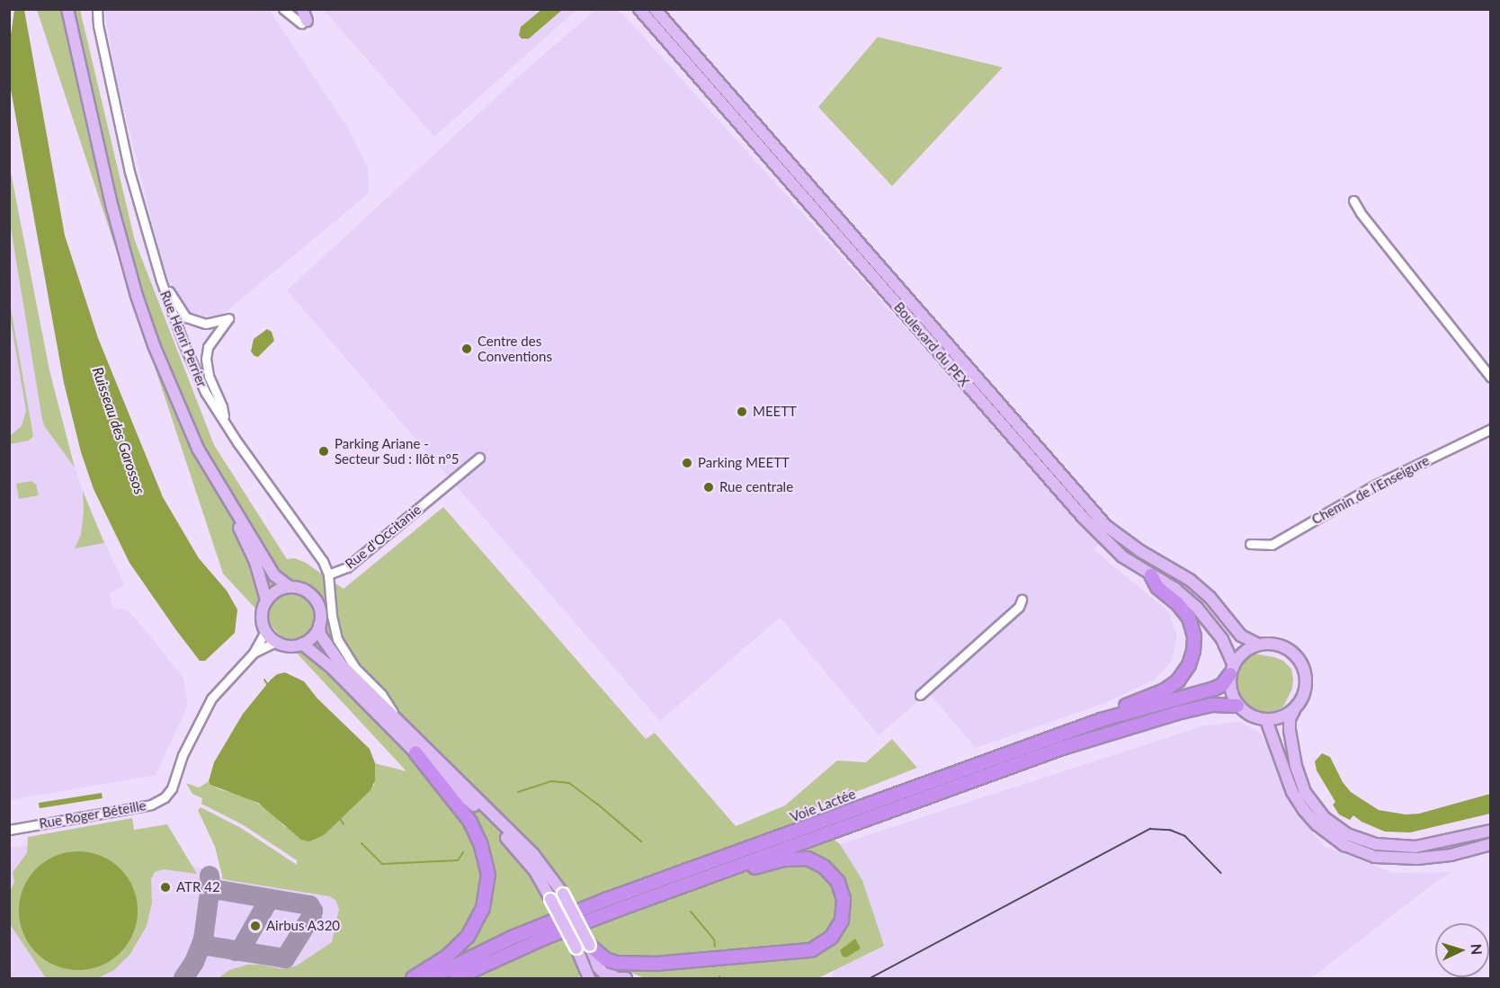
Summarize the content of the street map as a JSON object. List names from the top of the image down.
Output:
{
  "streets": {
    "highway": ["Voie Lactée"],
    "main road": ["Boulevard du PEX"],
    "street": [
      "Rue Henri Perrier",
      "Chemin de l'Enseigure",
      "Rue d'Occitanie",
      "Rue Roger Béteille"
    ]
  },
  "crossings": [
    ["Rue Henri Perrier", "Rue d'Occitanie"],
    ["Boulevard du PEX", "Voie Lactée"]
  ],
  "water": ["Ruisseau des Garossos"],
  "places": [
    "Centre des Conventions",
    "MEETT",
    "Parking Ariane - Secteur Sud : Ilôt n°5",
    "Parking MEETT",
    "Rue centrale",
    "ATR 42",
    "Airbus A320"
  ],
  "north": "right"
}
